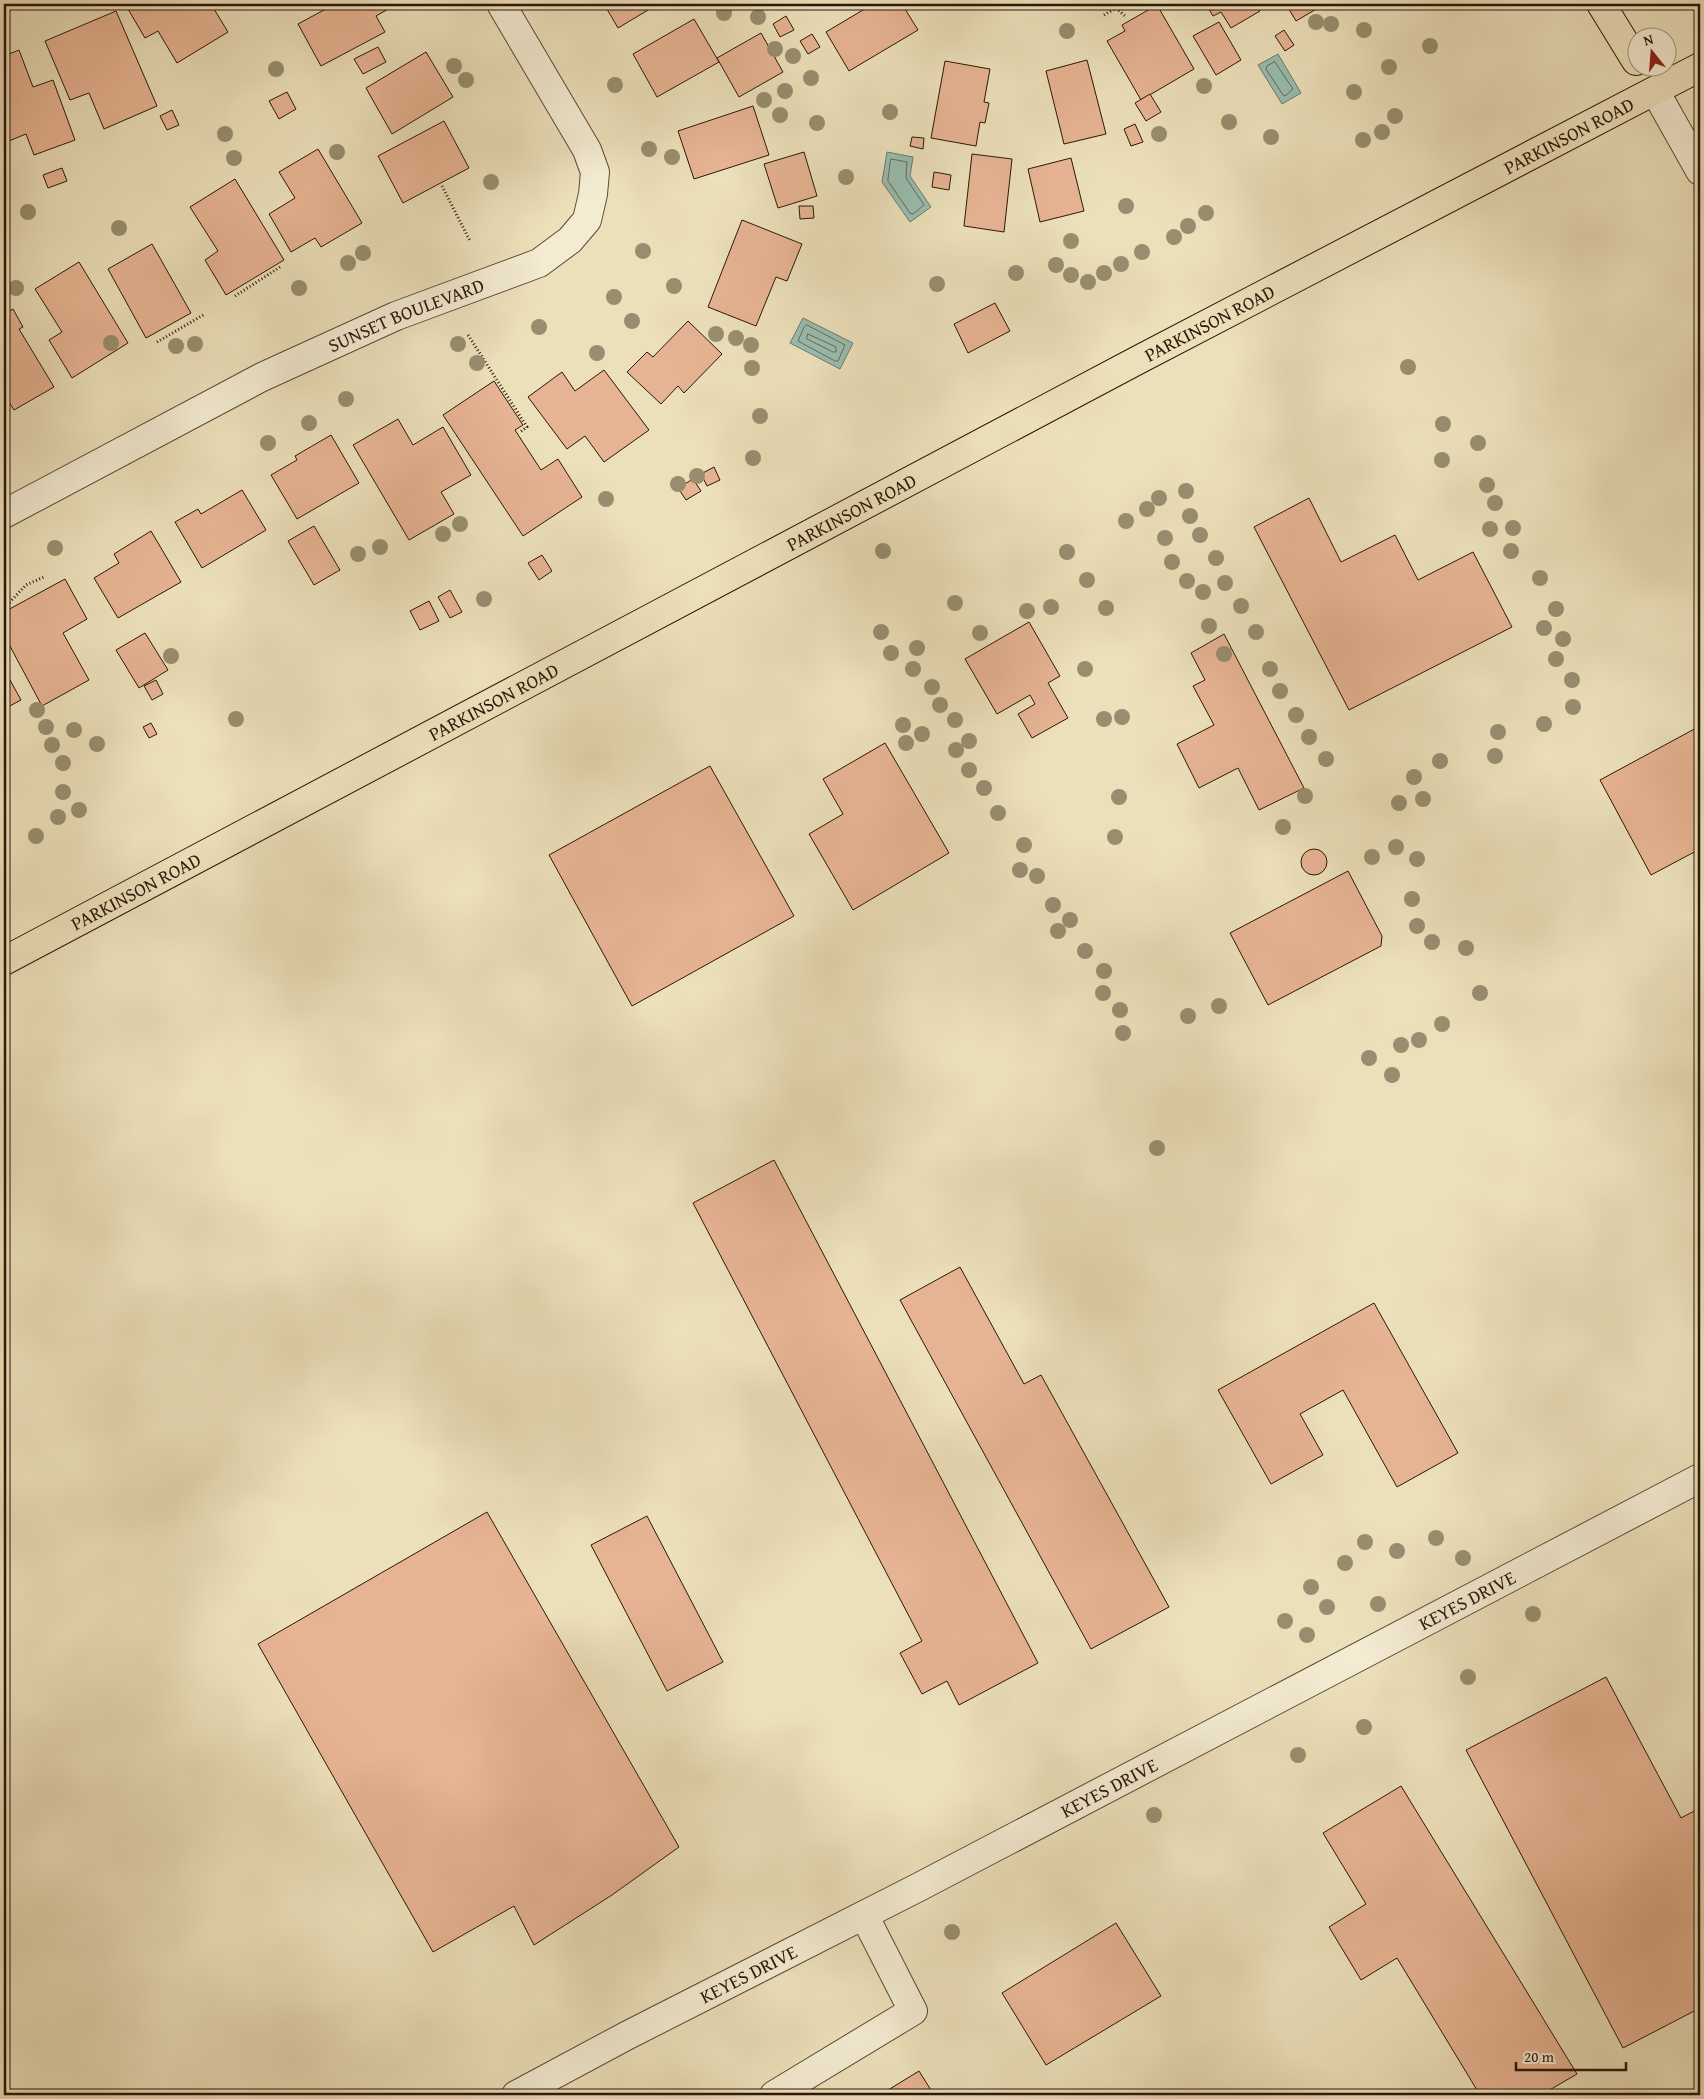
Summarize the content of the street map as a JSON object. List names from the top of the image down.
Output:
{
  "streets": {
    "main road": ["PARKINSON ROAD"],
    "street": ["SUNSET BOULEVARD", "KEYES DRIVE"]
  },
  "scale_bar": "20 m",
  "north": "top"
}
